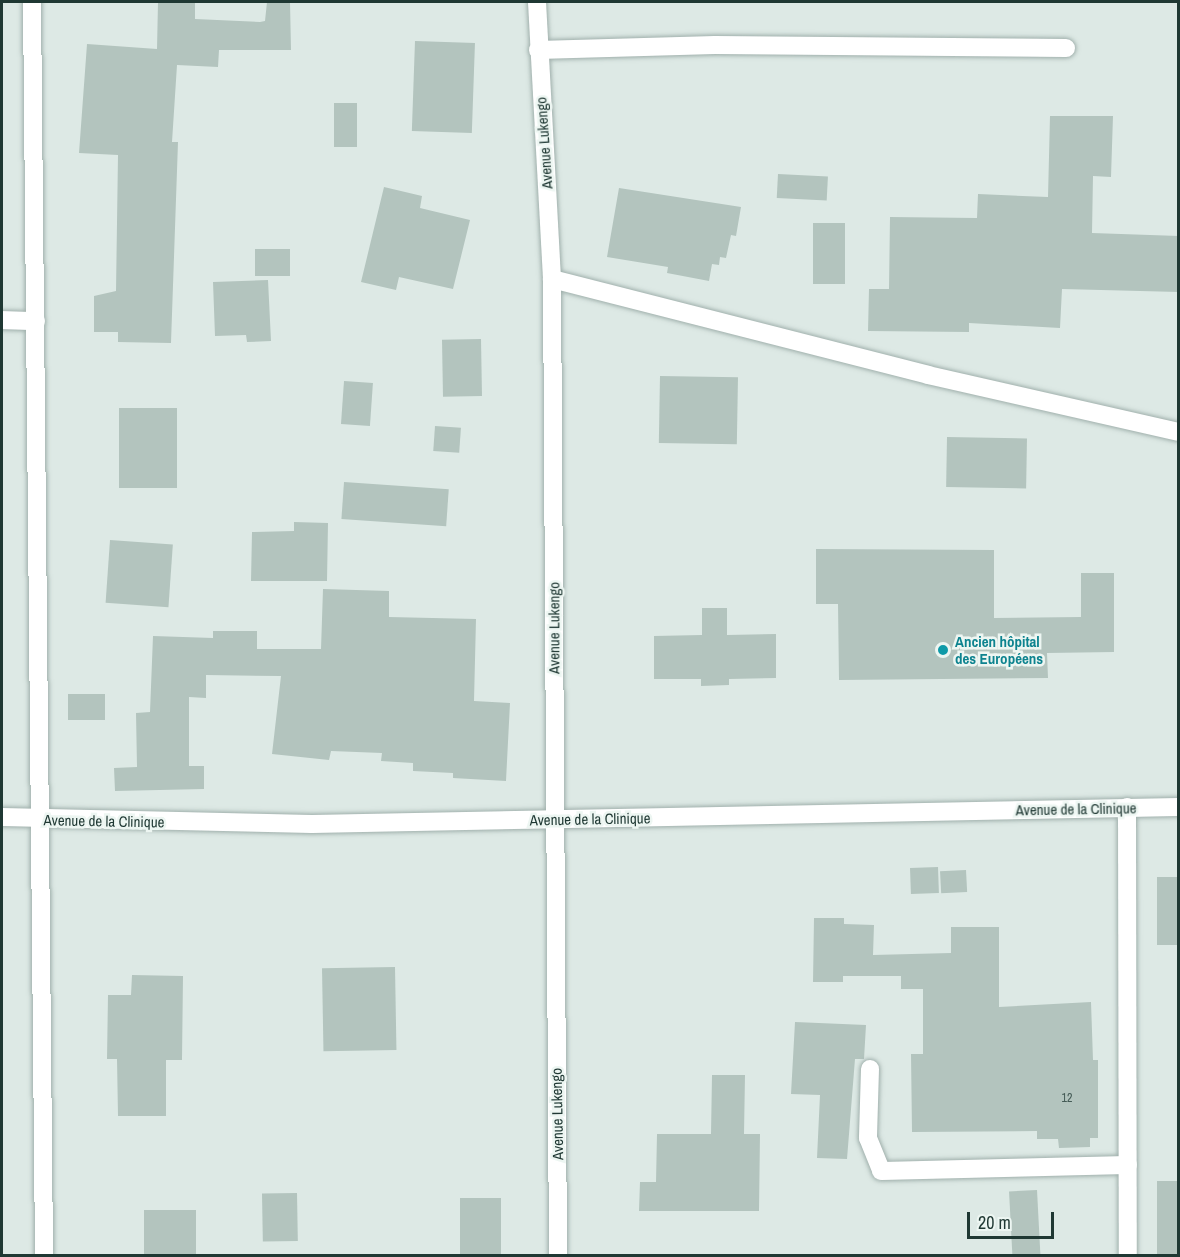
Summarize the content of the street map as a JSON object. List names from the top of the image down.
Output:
{
  "streets": {
    "street": ["Avenue Lukengo", "Avenue de la Clinique"]
  },
  "crossings": [
    ["Avenue Lukengo", "Avenue de la Clinique"]
  ],
  "places": ["Ancien hôpital des Européens"],
  "house_numbers": ["12"],
  "scale_bar": "20 m"
}
